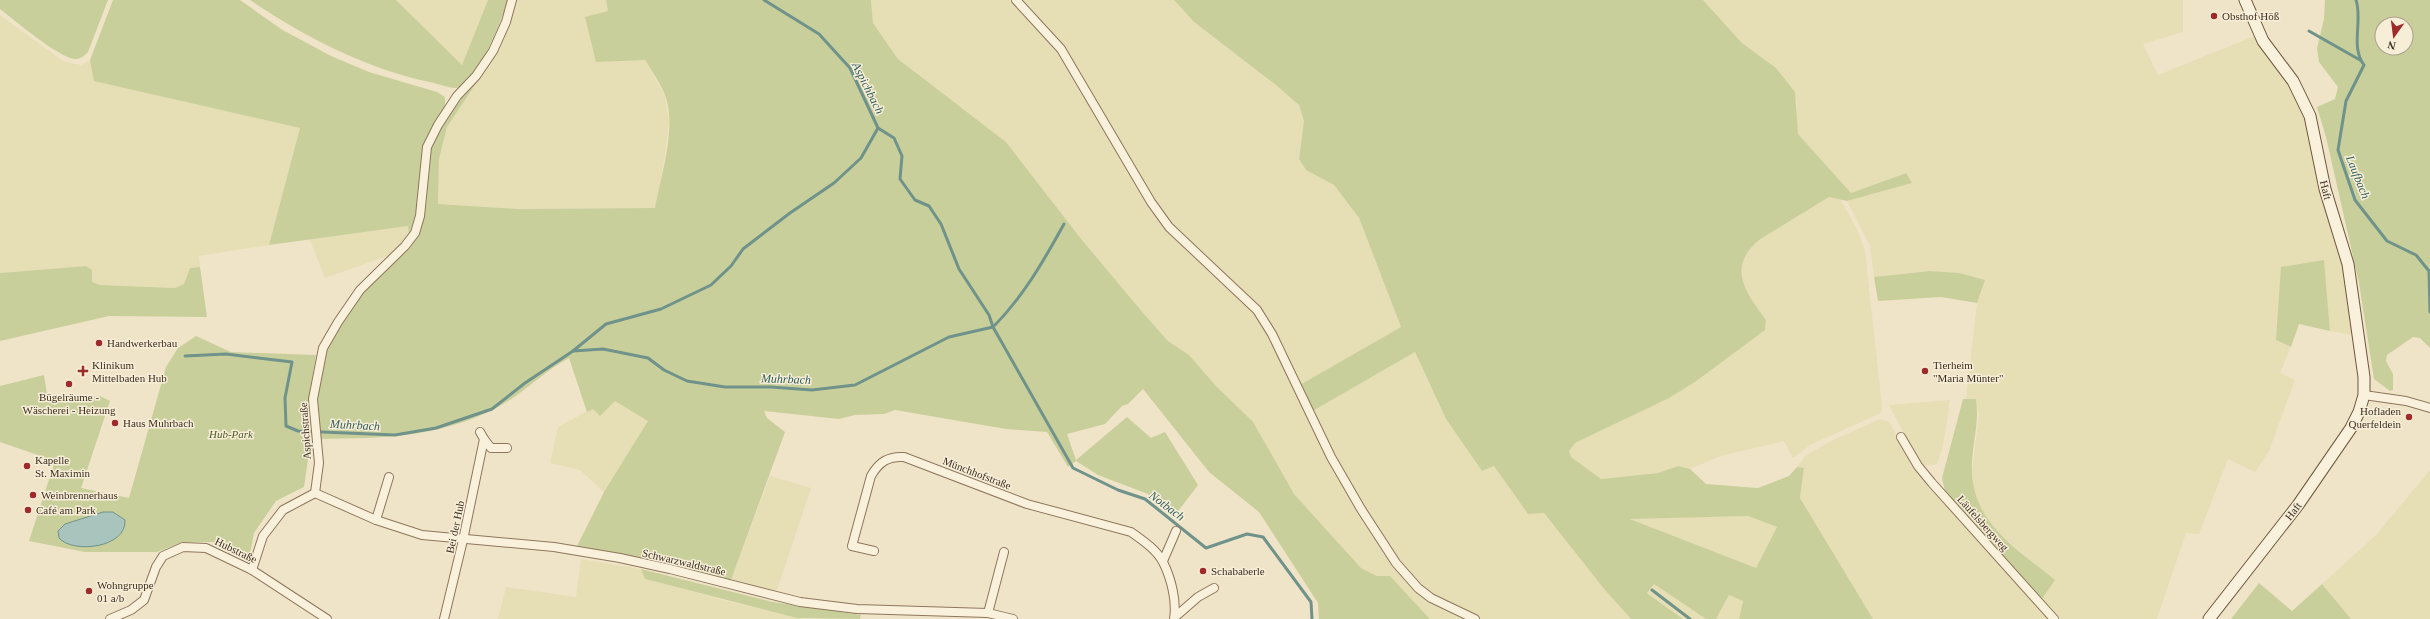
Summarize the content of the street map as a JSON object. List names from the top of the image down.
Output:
{
  "streets": {
    "main road": ["Haft"],
    "street": [
      "Aspichstraße",
      "Münchhofstraße",
      "Läufelsbergweg",
      "Bei der Hub",
      "Hubstraße",
      "Schwarzwaldstraße"
    ]
  },
  "crossings": [
    ["Aspichstraße", "Schwarzwaldstraße"],
    ["Bei der Hub", "Schwarzwaldstraße"]
  ],
  "water": [
    "Aspichbach",
    "Laufbach",
    "Muhrbach",
    "Notbach"
  ],
  "parks": ["Hub-Park"],
  "places": {
    "other": [
      "Obsthof Höß",
      "Handwerkerbau",
      "Tierheim \"Maria Münter\"",
      "Bügelräume - Wäscherei - Heizung",
      "Hofladen Querfeldein",
      "Haus Muhrbach",
      "Kapelle St. Maximin",
      "Weinbrennerhaus",
      "Café am Park",
      "Schababerle",
      "Wohngruppe 01 a/b"
    ],
    "health": ["Klinikum Mittelbaden Hub"]
  },
  "north": "bottom"
}
